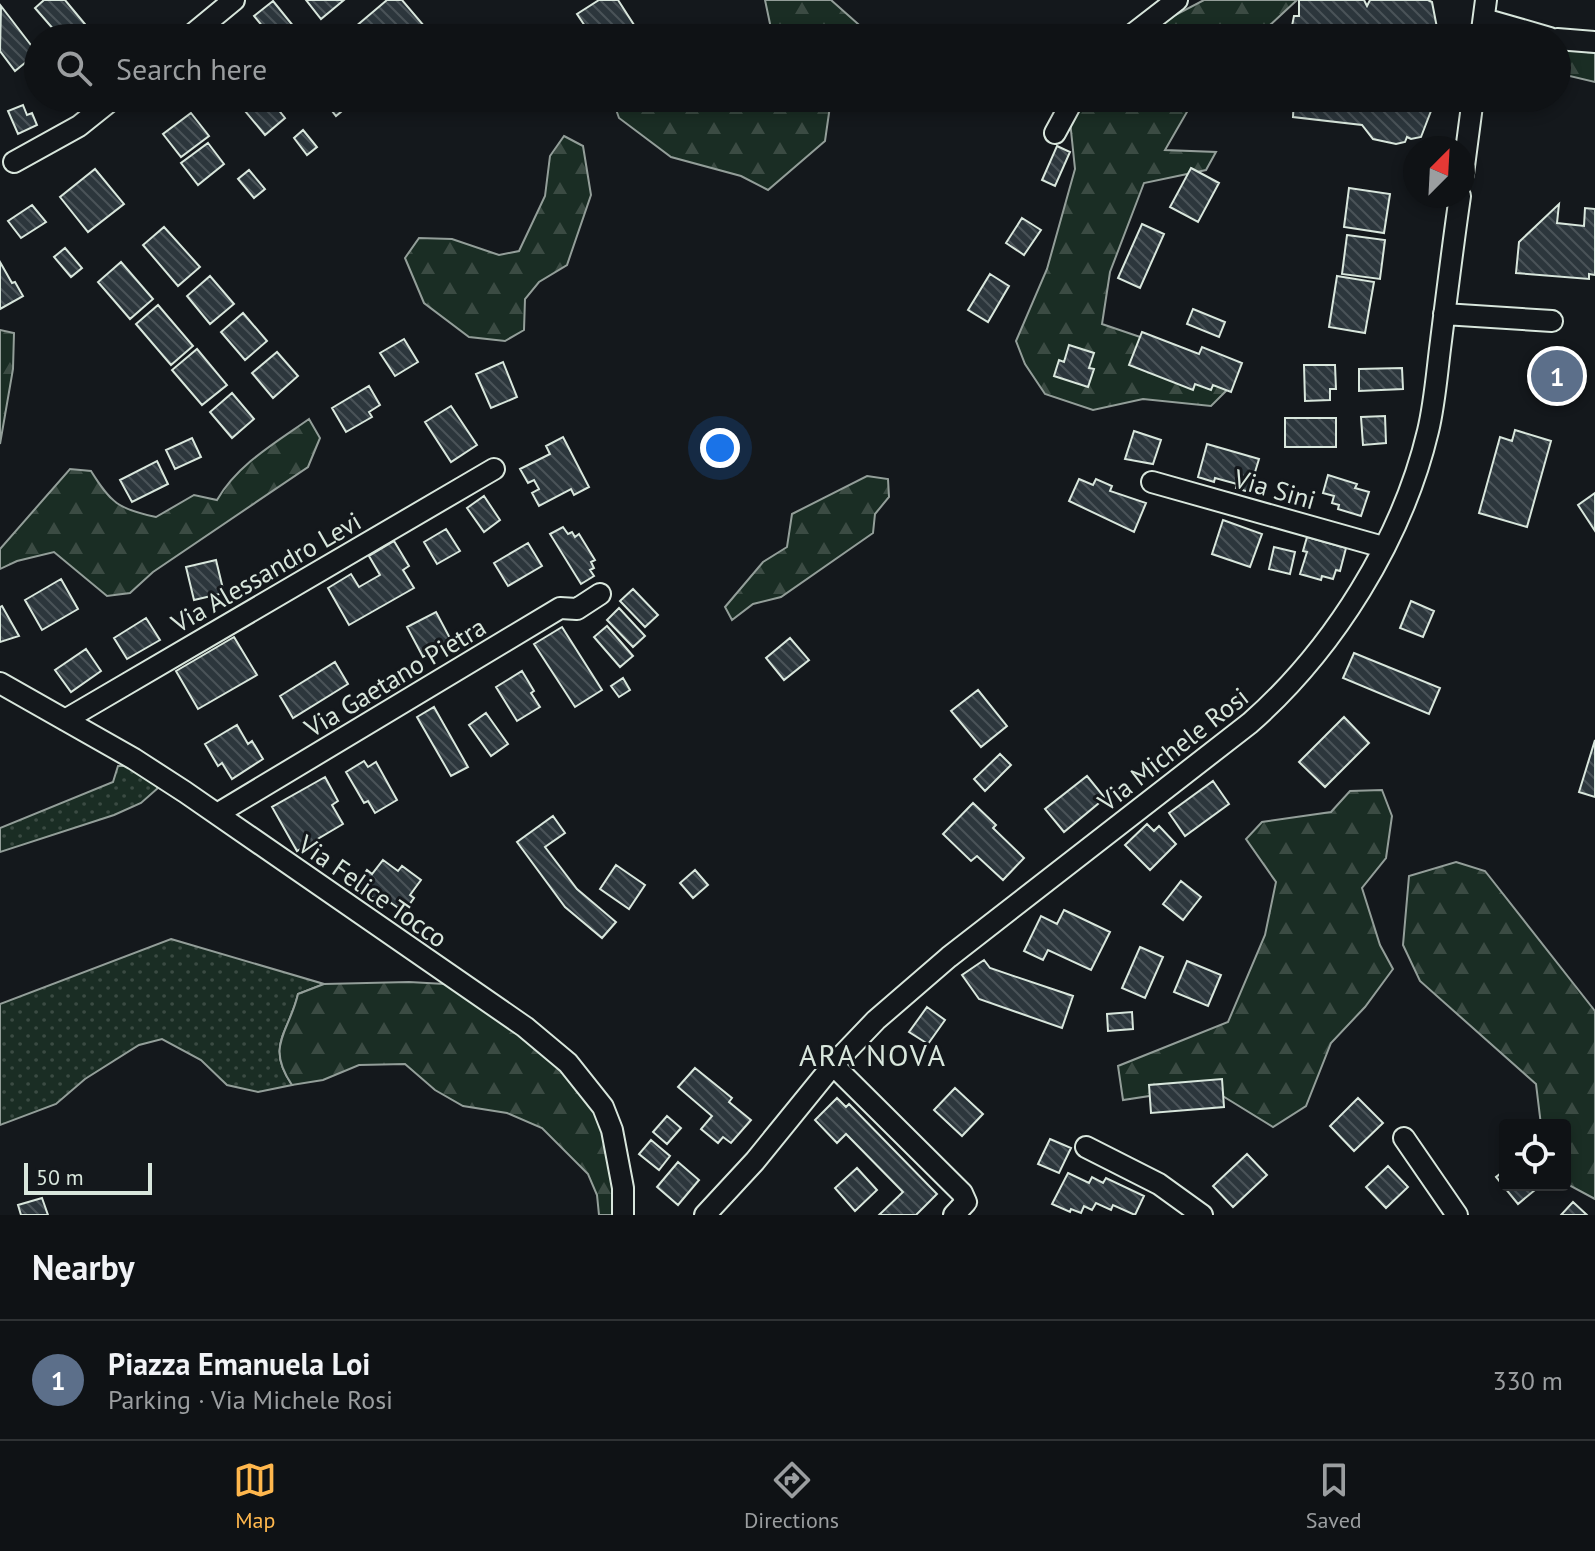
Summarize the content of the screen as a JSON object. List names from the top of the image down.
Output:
{
  "streets": {
    "street": [
      "Via Sini",
      "Via Alessandro Levi",
      "Via Gaetano Pietra",
      "Via Michele Rosi",
      "Via Felice Tocco"
    ]
  },
  "crossings": [
    ["Via Sini", "Via Michele Rosi"],
    ["Via Alessandro Levi", "Via Felice Tocco"],
    ["Via Gaetano Pietra", "Via Felice Tocco"]
  ],
  "districts": ["ARA NOVA"],
  "scale_bar": "50 m",
  "north": "top right",
  "page": {
    "search": "Search here",
    "pins": "1",
    "scale": "50 m",
    "heading": "Nearby",
    "list": [
      {
        "mark": "1",
        "name": "Piazza Emanuela Loi",
        "note": "Parking · Via Michele Rosi",
        "value": "330 m"
      }
    ],
    "nav": ["Map", "Directions", "Saved"]
  }
}
